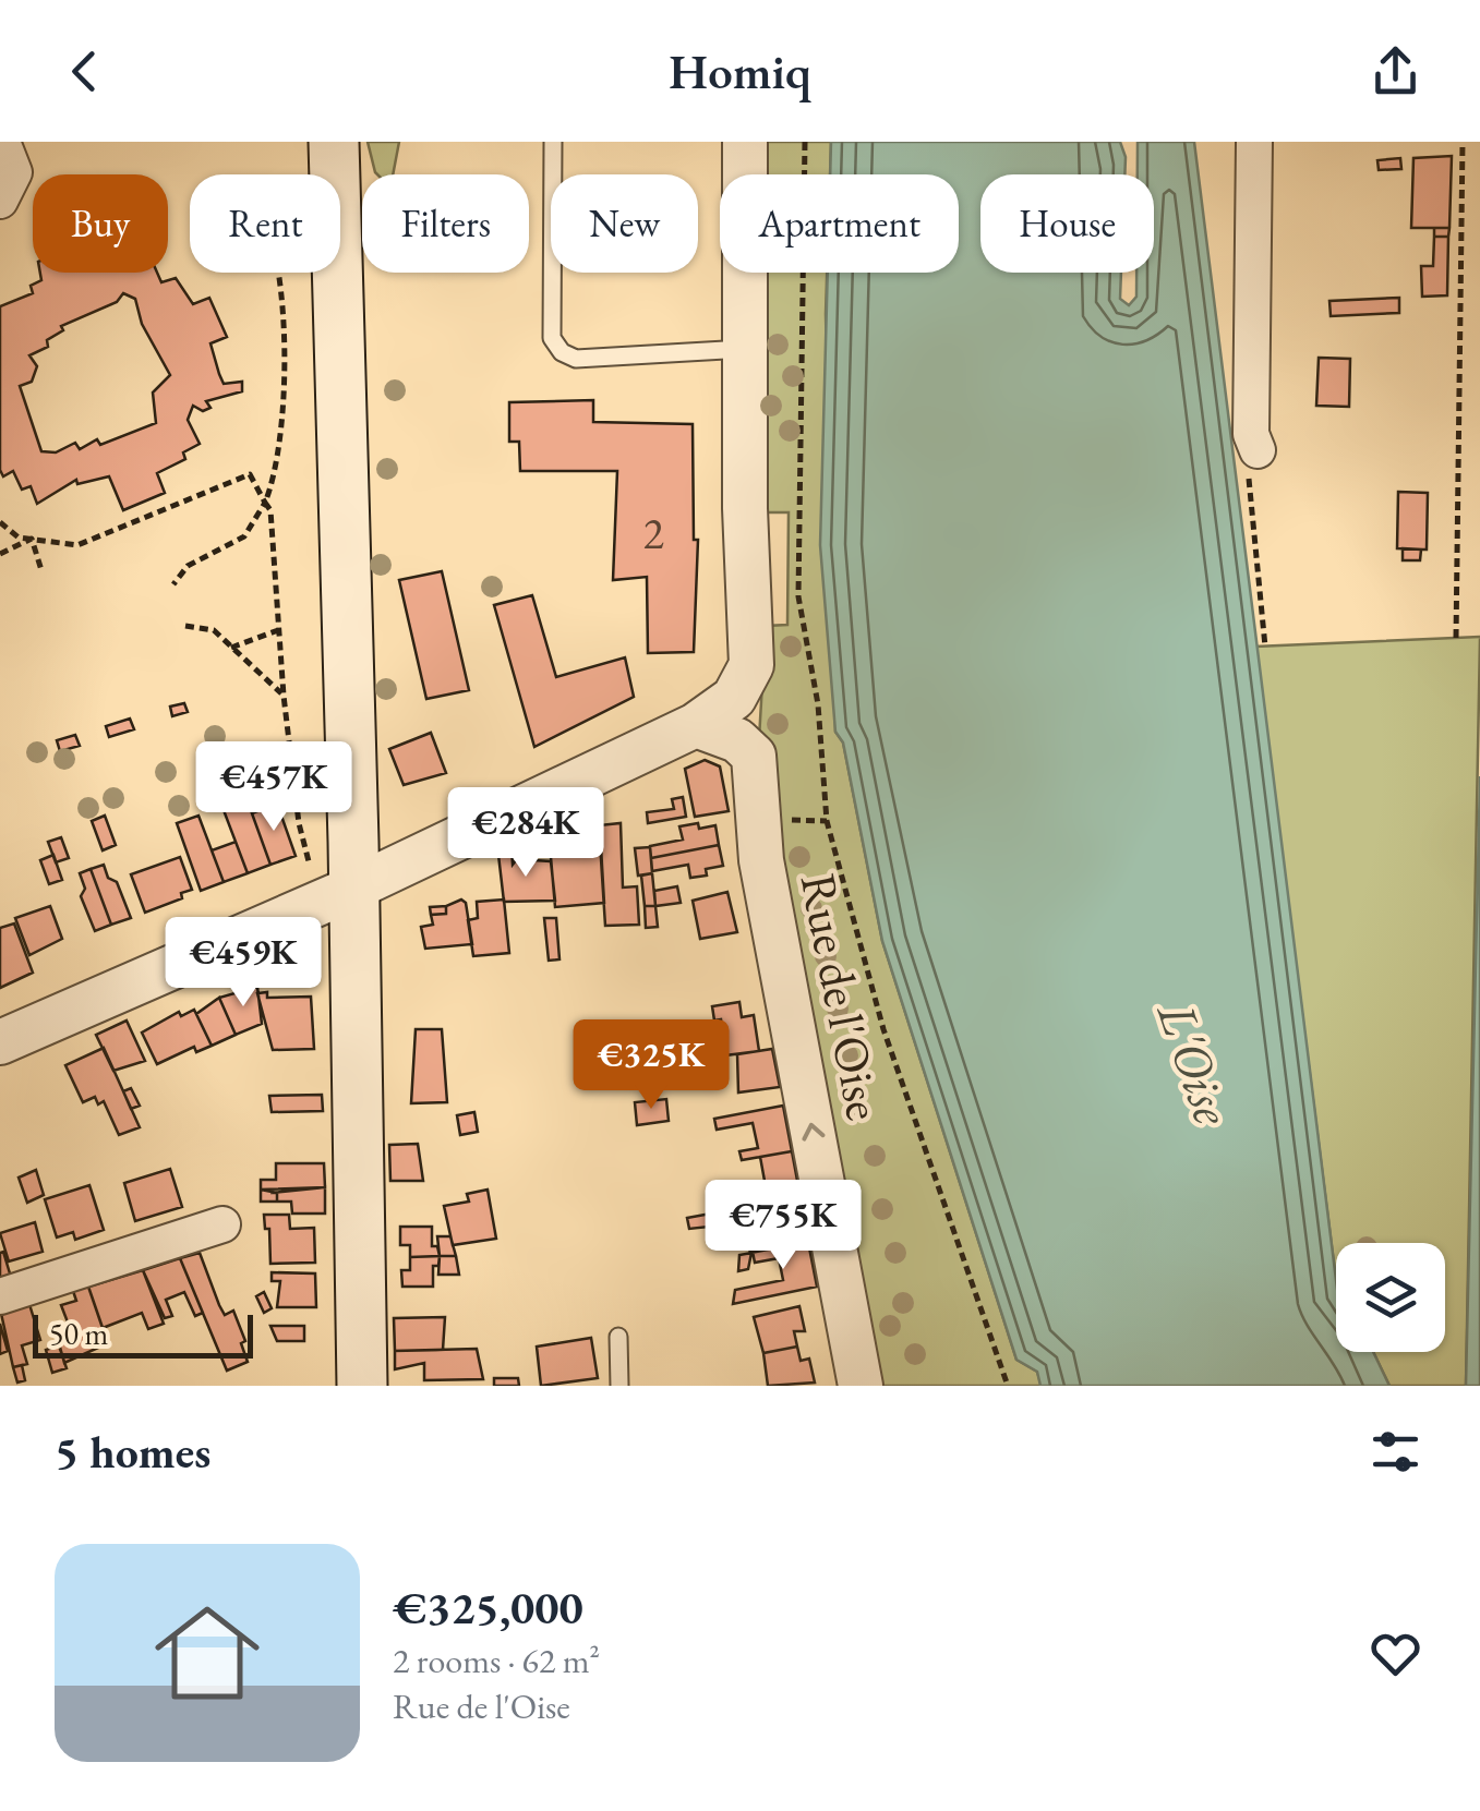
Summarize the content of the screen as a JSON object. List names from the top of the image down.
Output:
{
  "streets": {
    "street": ["Rue de l'Oise"]
  },
  "one_way": ["Rue de l'Oise"],
  "water": ["L'Oise"],
  "house_numbers": ["2"],
  "scale_bar": "50 m",
  "page": {
    "header": "Homiq",
    "chip": [
      "Buy",
      "Rent",
      "Filters",
      "New",
      "Apartment",
      "House"
    ],
    "price": [
      "€457K",
      "€284K",
      "€459K",
      "€325K",
      "€755K"
    ],
    "scale": "50 m",
    "heading": "5 homes",
    "list": [
      {
        "name": "€325,000",
        "note": "2 rooms · 62 m² · Rue de l'Oise"
      }
    ]
  }
}
